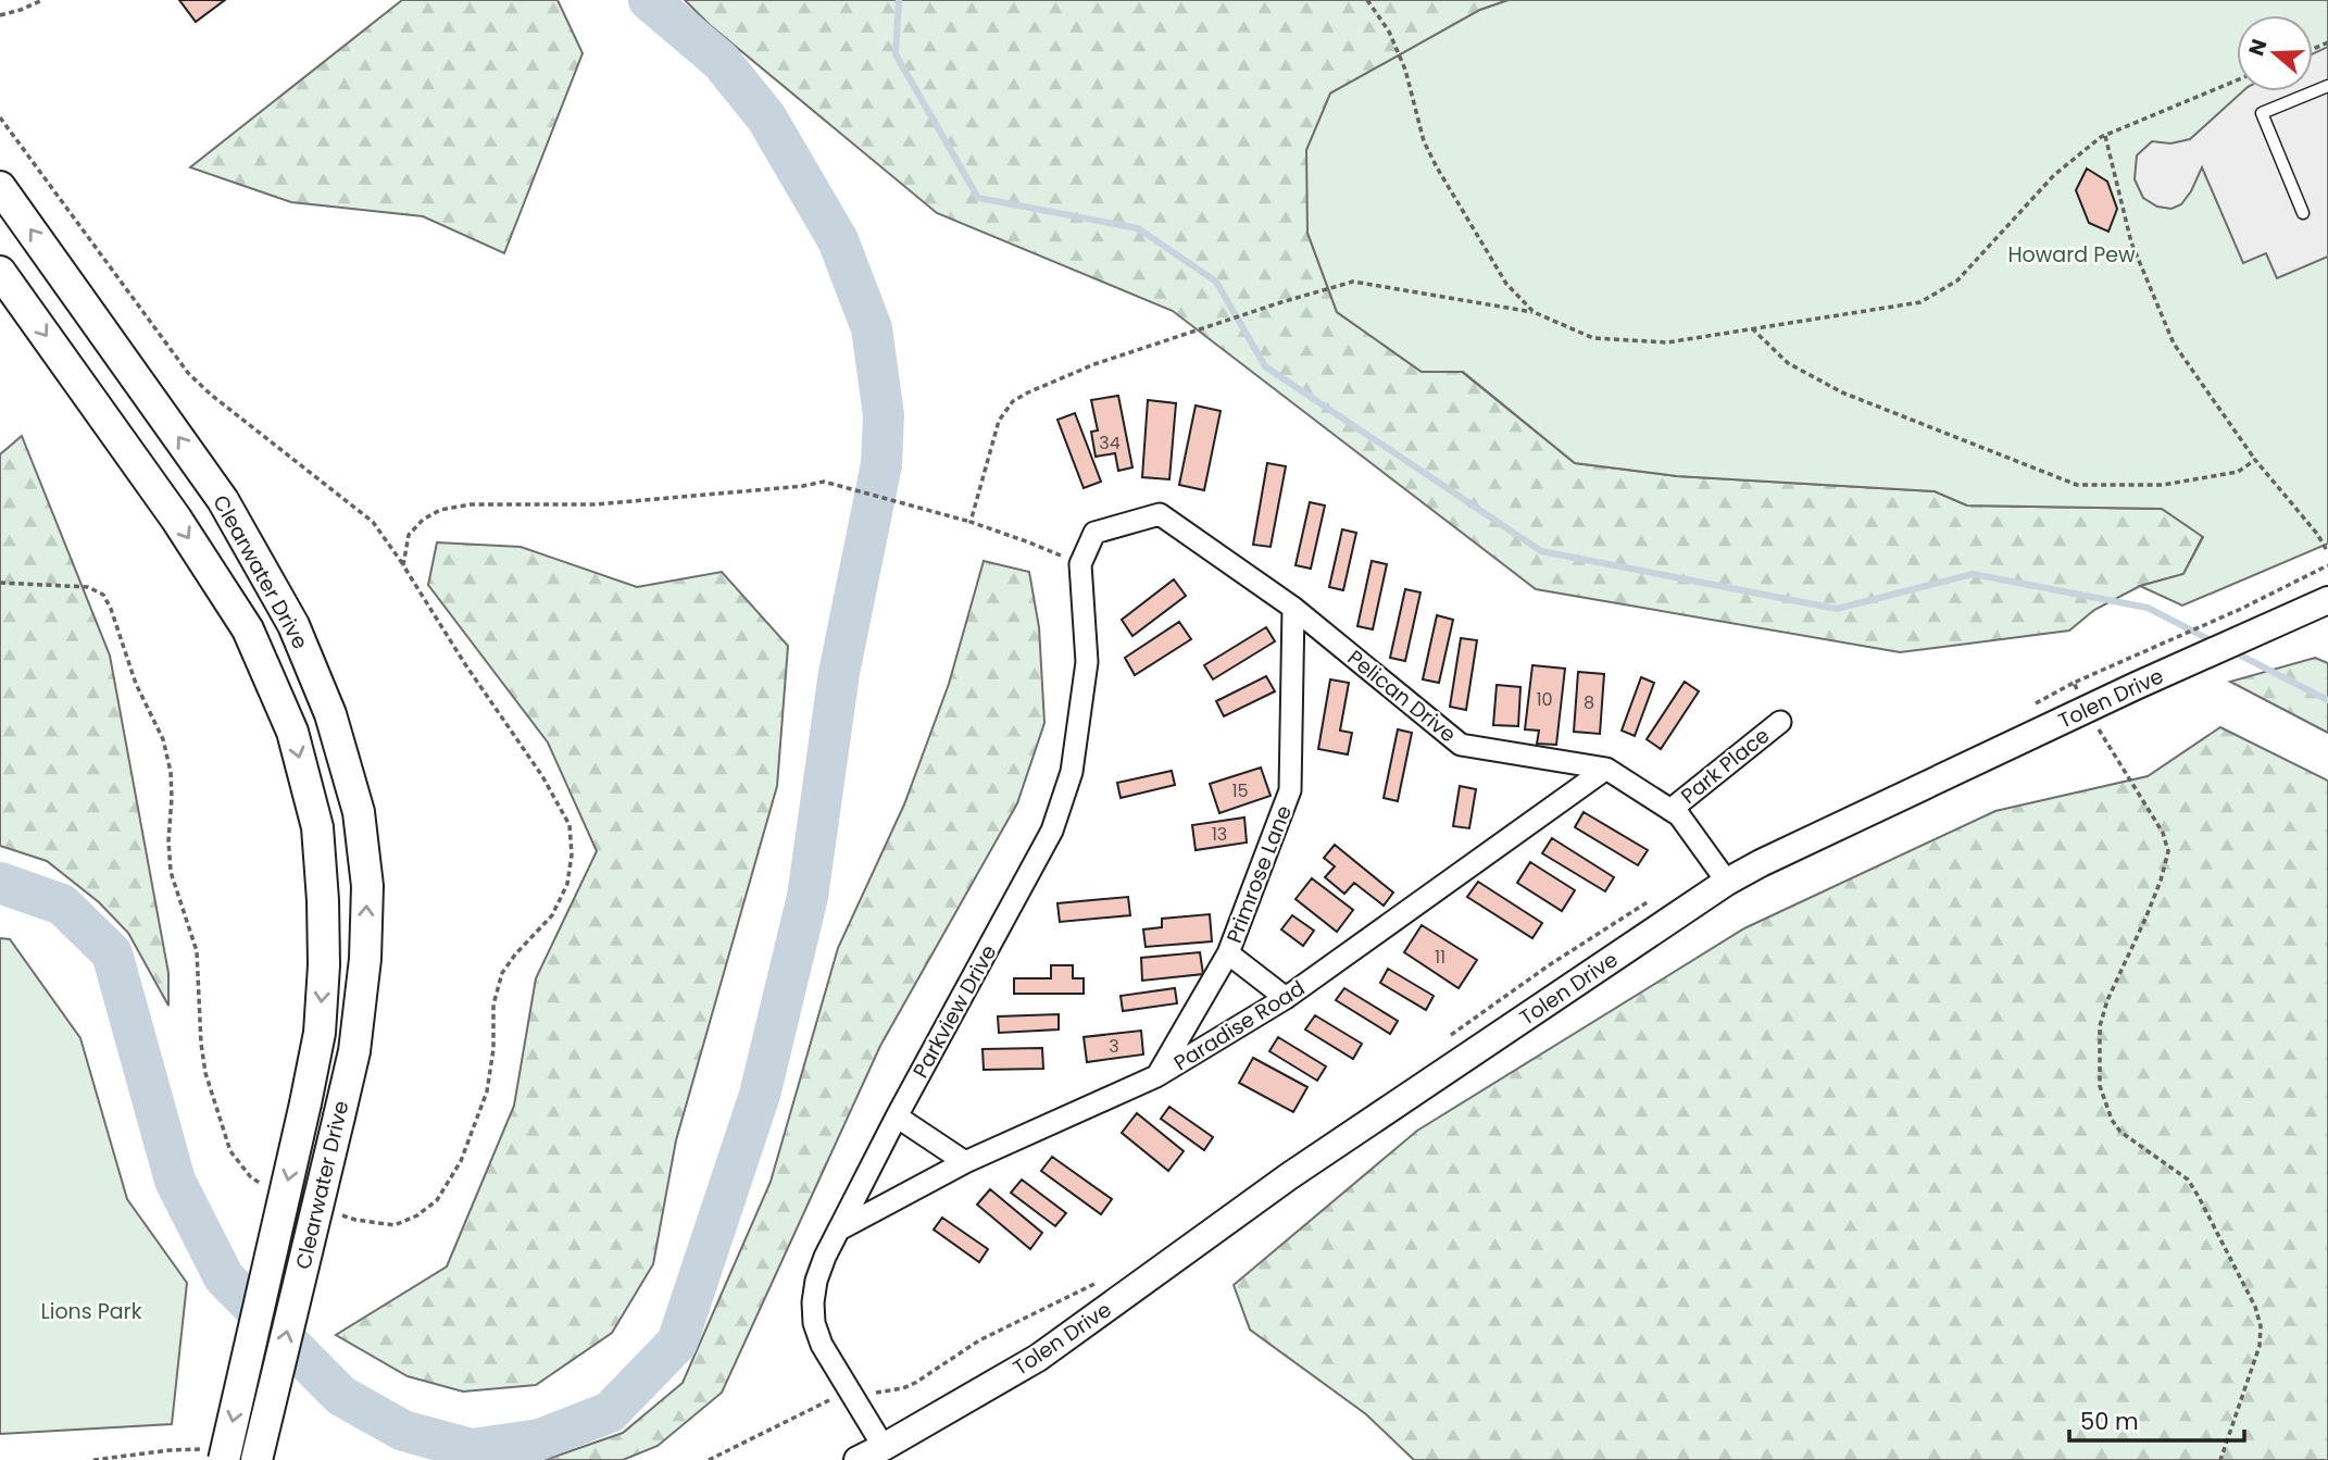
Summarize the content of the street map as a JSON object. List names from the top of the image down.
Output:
{
  "streets": {
    "main road": ["Clearwater Drive"],
    "street": [
      "Pelican Drive",
      "Tolen Drive",
      "Park Place",
      "Primrose Lane",
      "Parkview Drive",
      "Paradise Road"
    ]
  },
  "crossings": [
    ["Pelican Drive", "Tolen Drive"],
    ["Pelican Drive", "Park Place"],
    ["Pelican Drive", "Primrose Lane"],
    ["Pelican Drive", "Parkview Drive"],
    ["Pelican Drive", "Paradise Road"],
    ["Tolen Drive", "Parkview Drive"],
    ["Primrose Lane", "Paradise Road"],
    ["Parkview Drive", "Paradise Road"]
  ],
  "parks": ["Howard Pew", "Lions Park"],
  "house_numbers": [
    "34",
    "10",
    "8",
    "15",
    "13",
    "11",
    "3"
  ],
  "scale_bar": "50 m",
  "north": "left"
}
